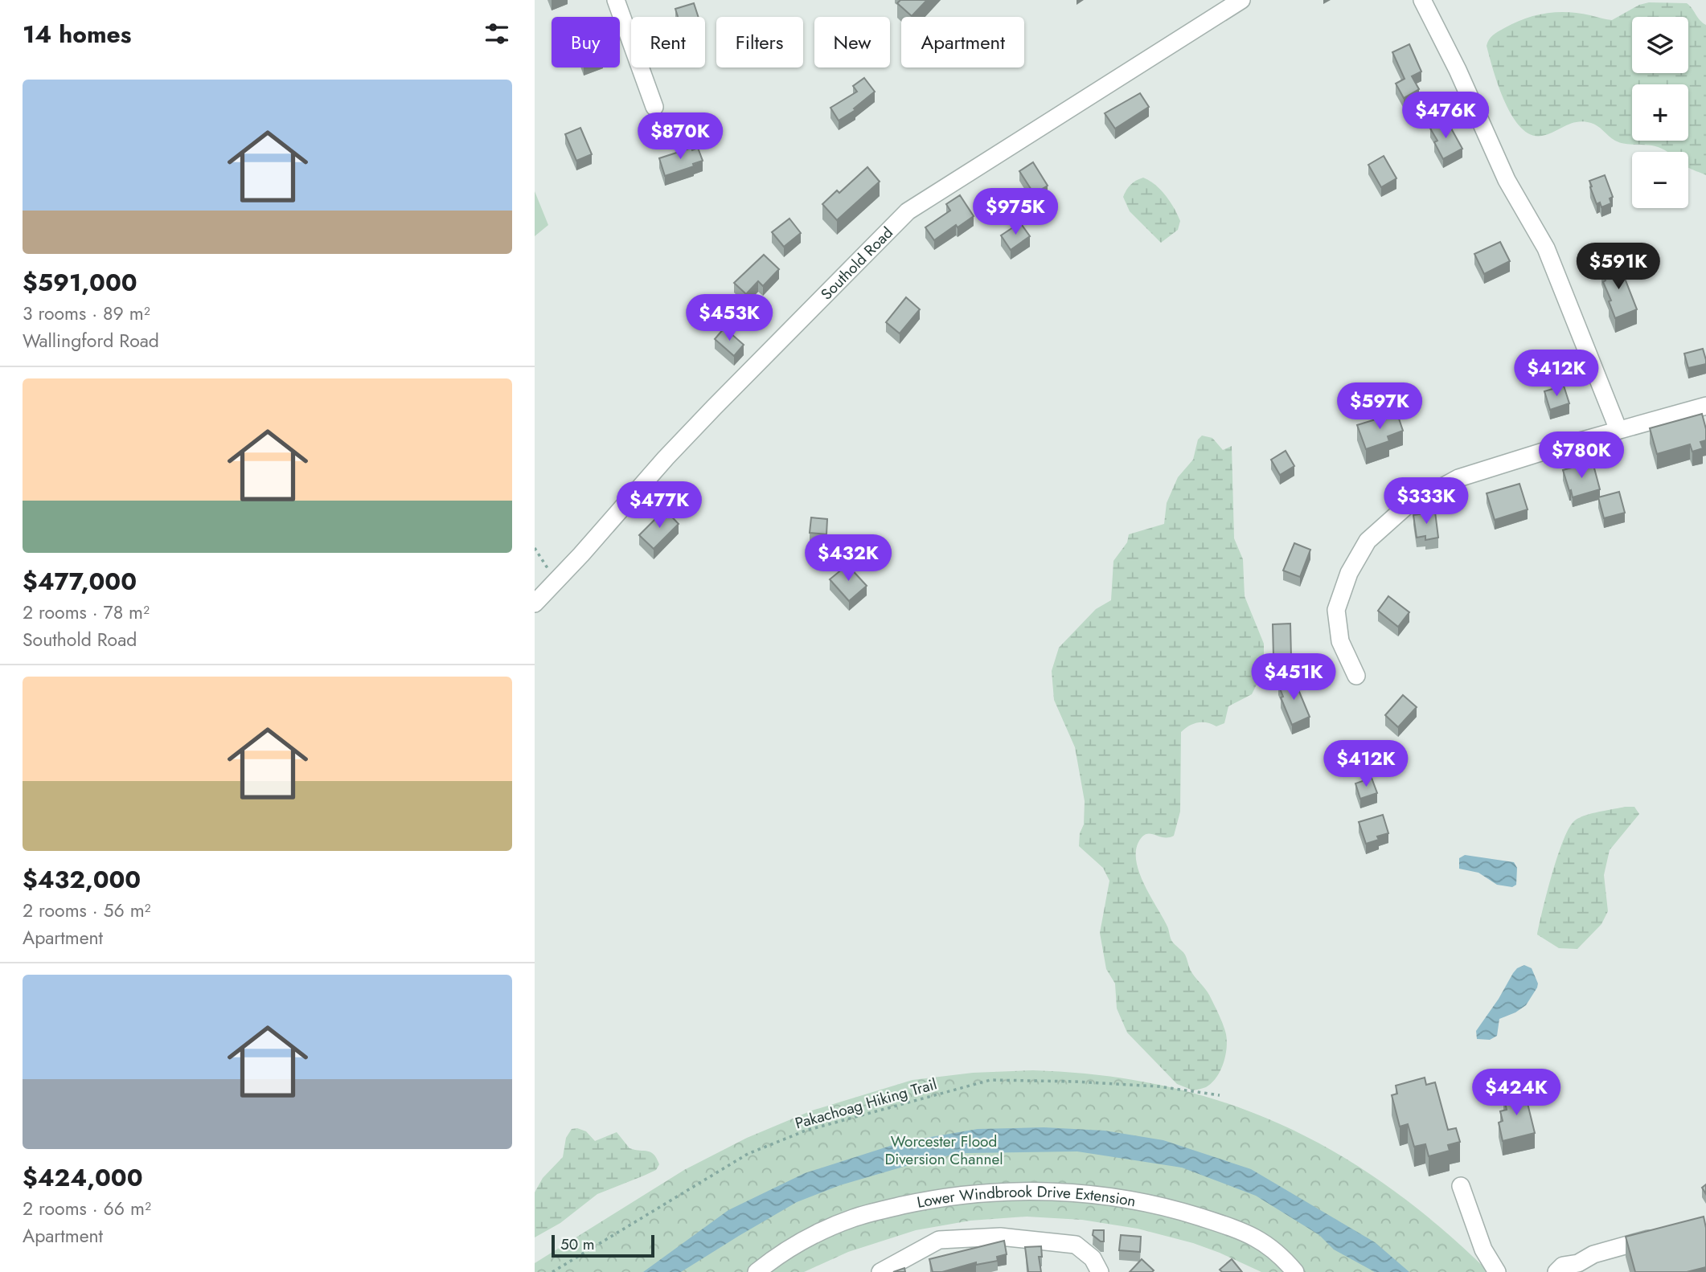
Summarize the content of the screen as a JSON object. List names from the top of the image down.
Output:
{
  "streets": {
    "street": ["Southold Road", "Lower Windbrook Drive Extension"],
    "path": ["Pakachoag Hiking Trail"]
  },
  "parks": ["Worcester Flood Diversion Channel"],
  "scale_bar": "50 m",
  "page": {
    "heading": "14 homes",
    "map_buttons": ["+", "−"],
    "chip": [
      "Buy",
      "Rent",
      "Filters",
      "New",
      "Apartment"
    ],
    "list": [
      {
        "name": "$591,000",
        "note": "3 rooms · 89 m² · Wallingford Road"
      },
      {
        "name": "$477,000",
        "note": "2 rooms · 78 m² · Southold Road"
      },
      {
        "name": "$432,000",
        "note": "2 rooms · 56 m² · Apartment"
      },
      {
        "name": "$424,000",
        "note": "2 rooms · 66 m² · Apartment"
      }
    ],
    "price": [
      "$476K",
      "$870K",
      "$975K",
      "$591K",
      "$453K",
      "$412K",
      "$597K",
      "$780K",
      "$333K",
      "$477K",
      "$432K",
      "$451K",
      "$412K",
      "$424K"
    ],
    "scale": "50 m"
  }
}
